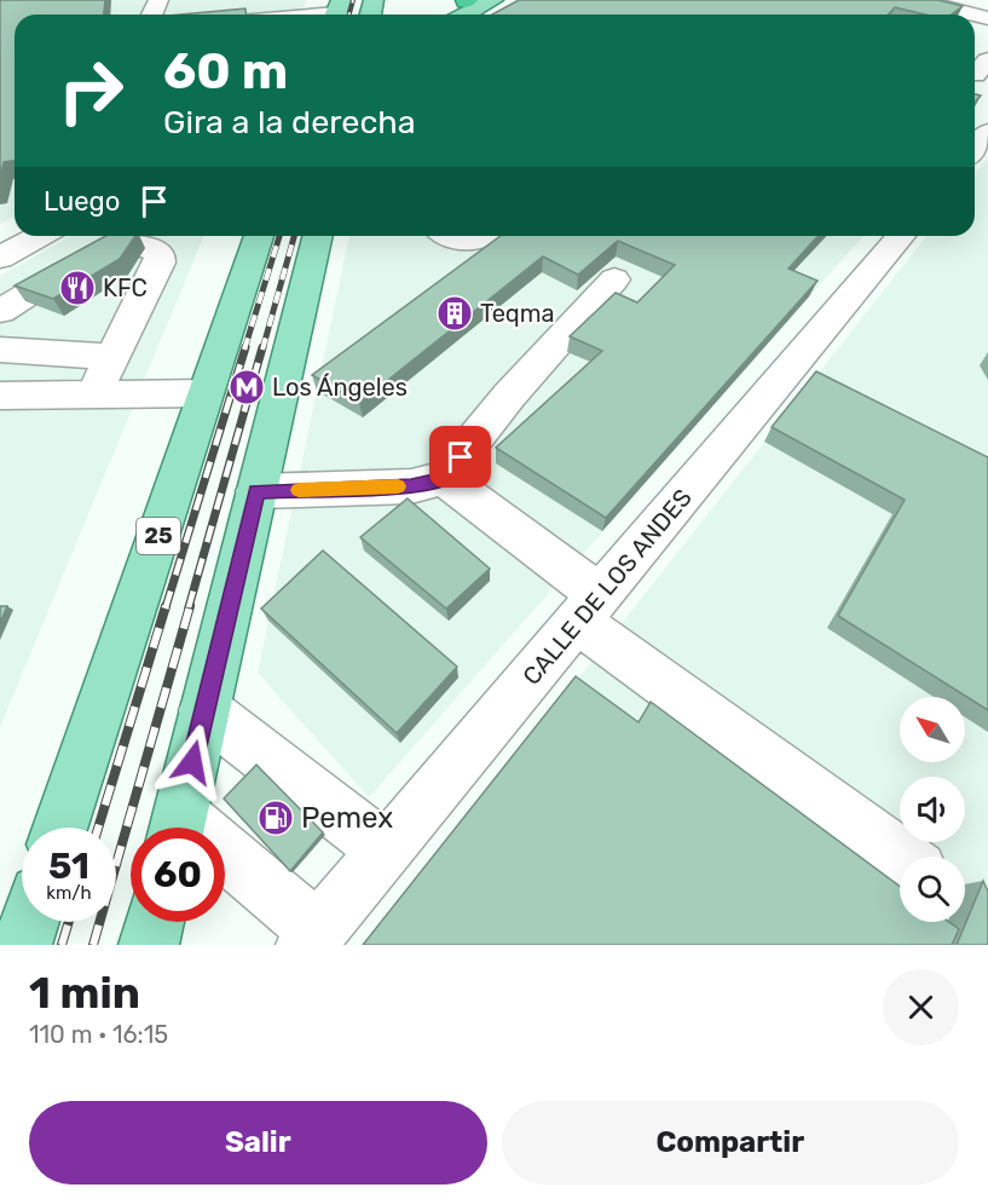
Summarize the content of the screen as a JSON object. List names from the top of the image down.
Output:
{
  "streets": {
    "main road": ["25"],
    "street": ["CALLE DE LOS ANDES"]
  },
  "places": {
    "restaurant": ["KFC"],
    "building": ["Teqma"],
    "metro station": ["Los Ángeles"],
    "fuel station": ["Pemex"]
  },
  "north": "top left",
  "page": {
    "turn": ["60 m", "Gira a la derecha"],
    "then": "Luego",
    "speed": "51 km/h",
    "limit": "60",
    "heading": ["1 min", "110 m · 16:15"],
    "buttons": ["Salir", "Compartir"]
  }
}
